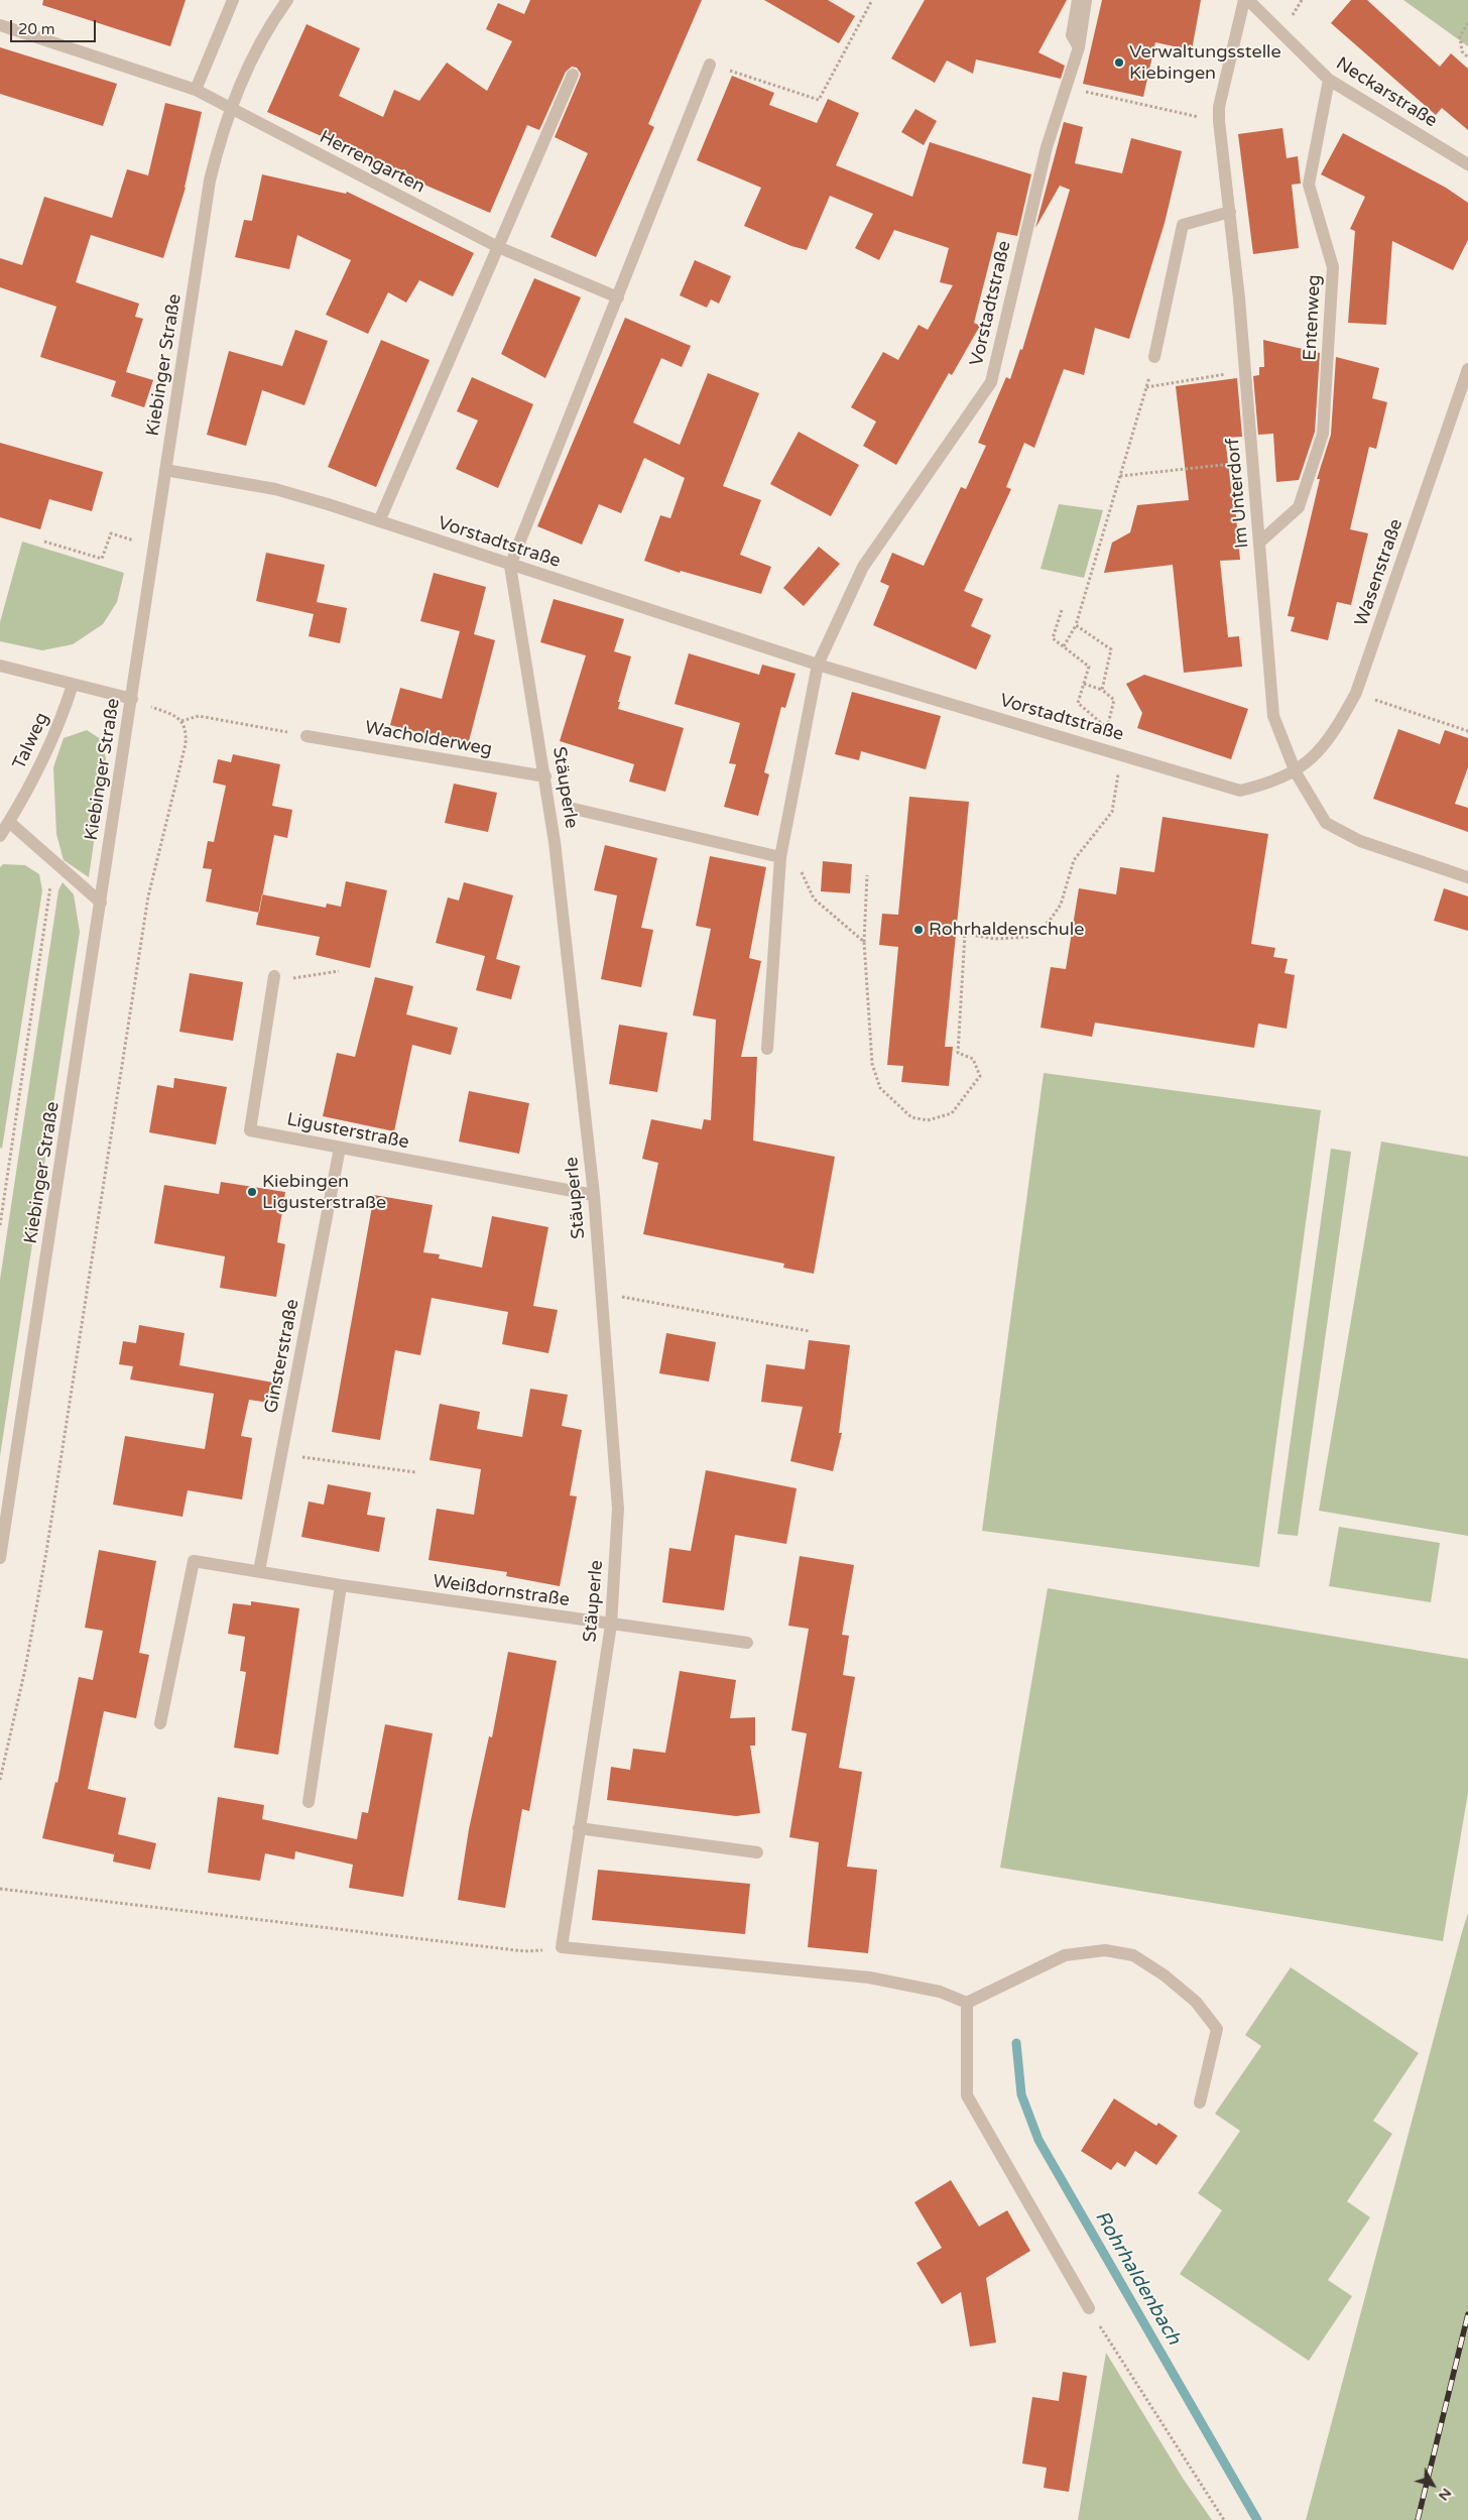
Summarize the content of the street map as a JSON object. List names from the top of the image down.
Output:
{
  "streets": {
    "street": [
      "Neckarstraße",
      "Herrengarten",
      "Vorstadtstraße",
      "Entenweg",
      "Kiebinger Straße",
      "Im Unterdorf",
      "Wasenstraße",
      "Wacholderweg",
      "Talweg",
      "Stäuperle",
      "Ligusterstraße",
      "Ginsterstraße",
      "Weißdornstraße"
    ]
  },
  "crossings": [
    ["Neckarstraße", "Entenweg"],
    ["Herrengarten", "Kiebinger Straße"],
    ["Vorstadtstraße", "Kiebinger Straße"],
    ["Vorstadtstraße", "Im Unterdorf"],
    ["Vorstadtstraße", "Wasenstraße"],
    ["Vorstadtstraße", "Stäuperle"],
    ["Entenweg", "Im Unterdorf"],
    ["Im Unterdorf", "Wasenstraße"],
    ["Wacholderweg", "Stäuperle"],
    ["Stäuperle", "Ligusterstraße"],
    ["Stäuperle", "Weißdornstraße"],
    ["Ligusterstraße", "Ginsterstraße"],
    ["Ginsterstraße", "Weißdornstraße"]
  ],
  "water": ["Rohrhaldenbach"],
  "places": ["Verwaltungsstelle Kiebingen", "Rohrhaldenschule", "Kiebingen Ligusterstraße"],
  "scale_bar": "20 m",
  "north": "bottom right"
}
